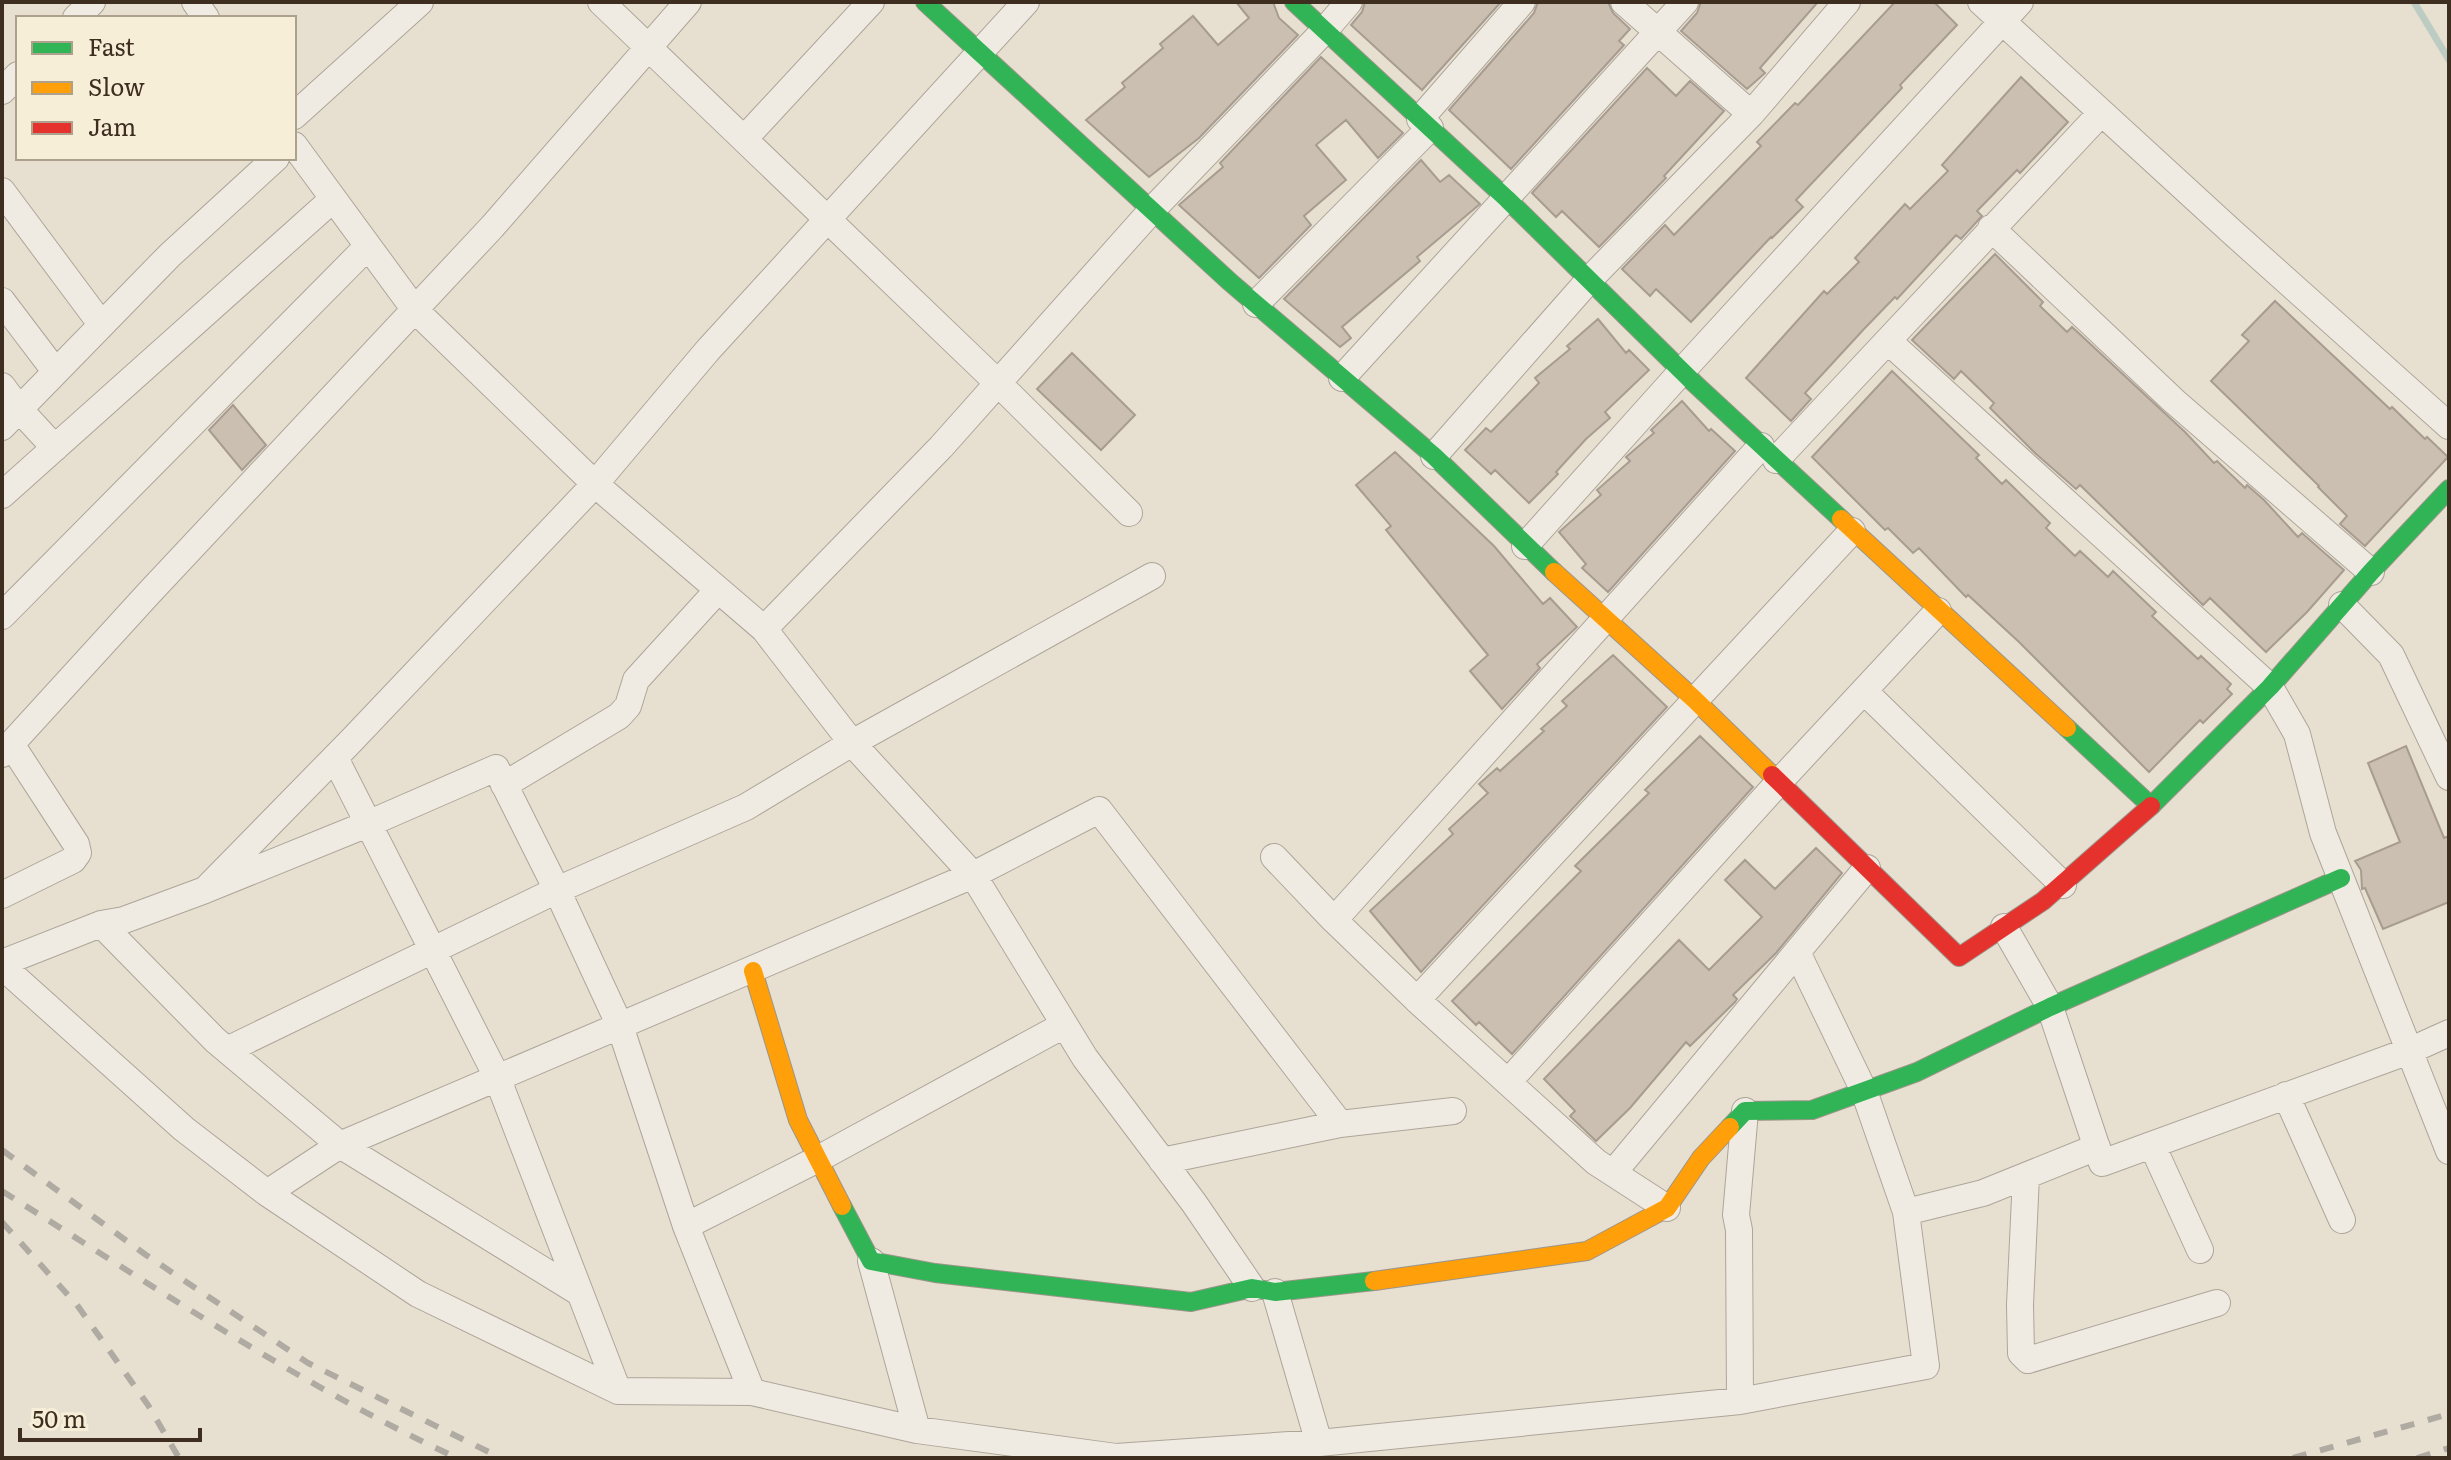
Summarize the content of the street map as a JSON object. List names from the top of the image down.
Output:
{
  "legend": ["Fast", "Slow", "Jam"],
  "scale_bar": "50 m"
}
